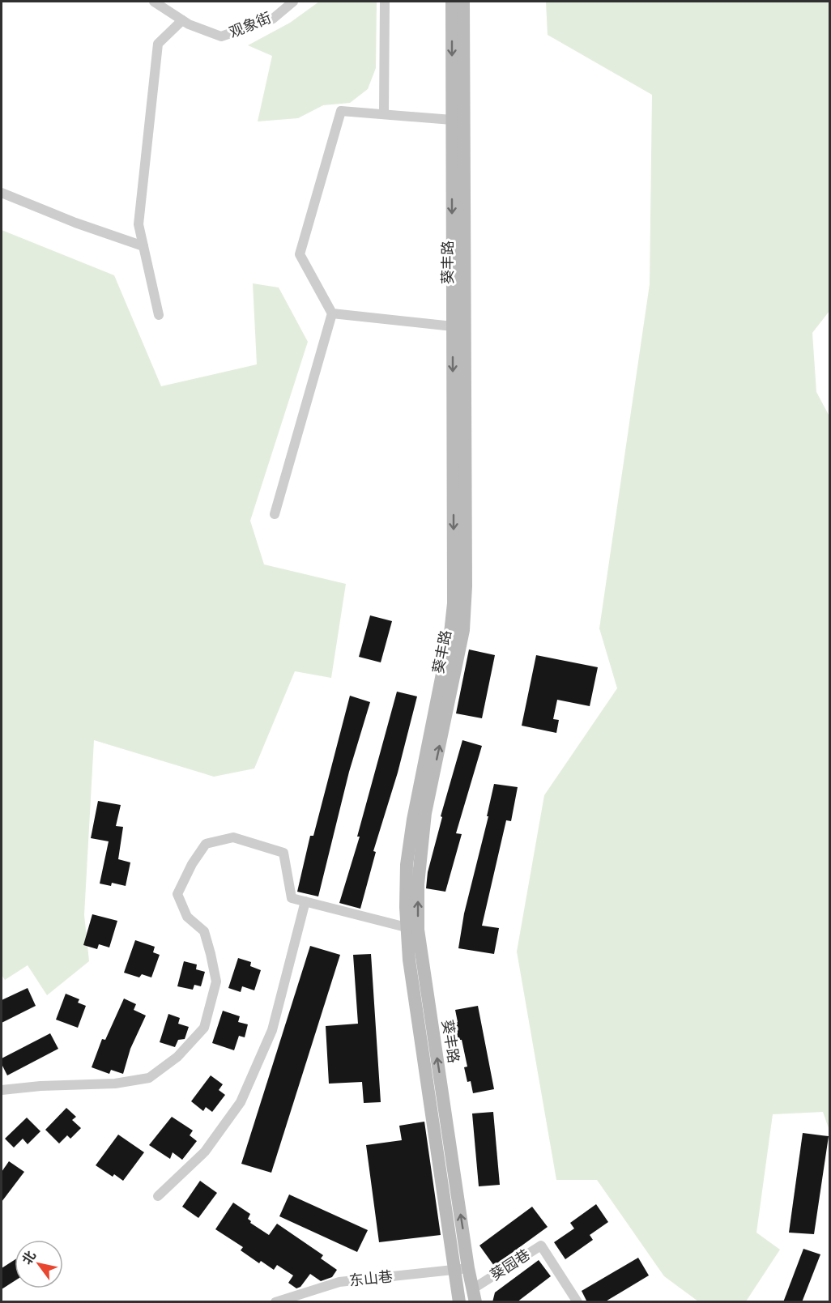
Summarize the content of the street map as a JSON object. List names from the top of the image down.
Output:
{
  "streets": {
    "main road": ["葵丰路"],
    "street": ["观象街", "葵园巷", "东山巷"]
  },
  "crossings": [
    ["葵丰路", "东山巷"]
  ],
  "north": "top left"
}
